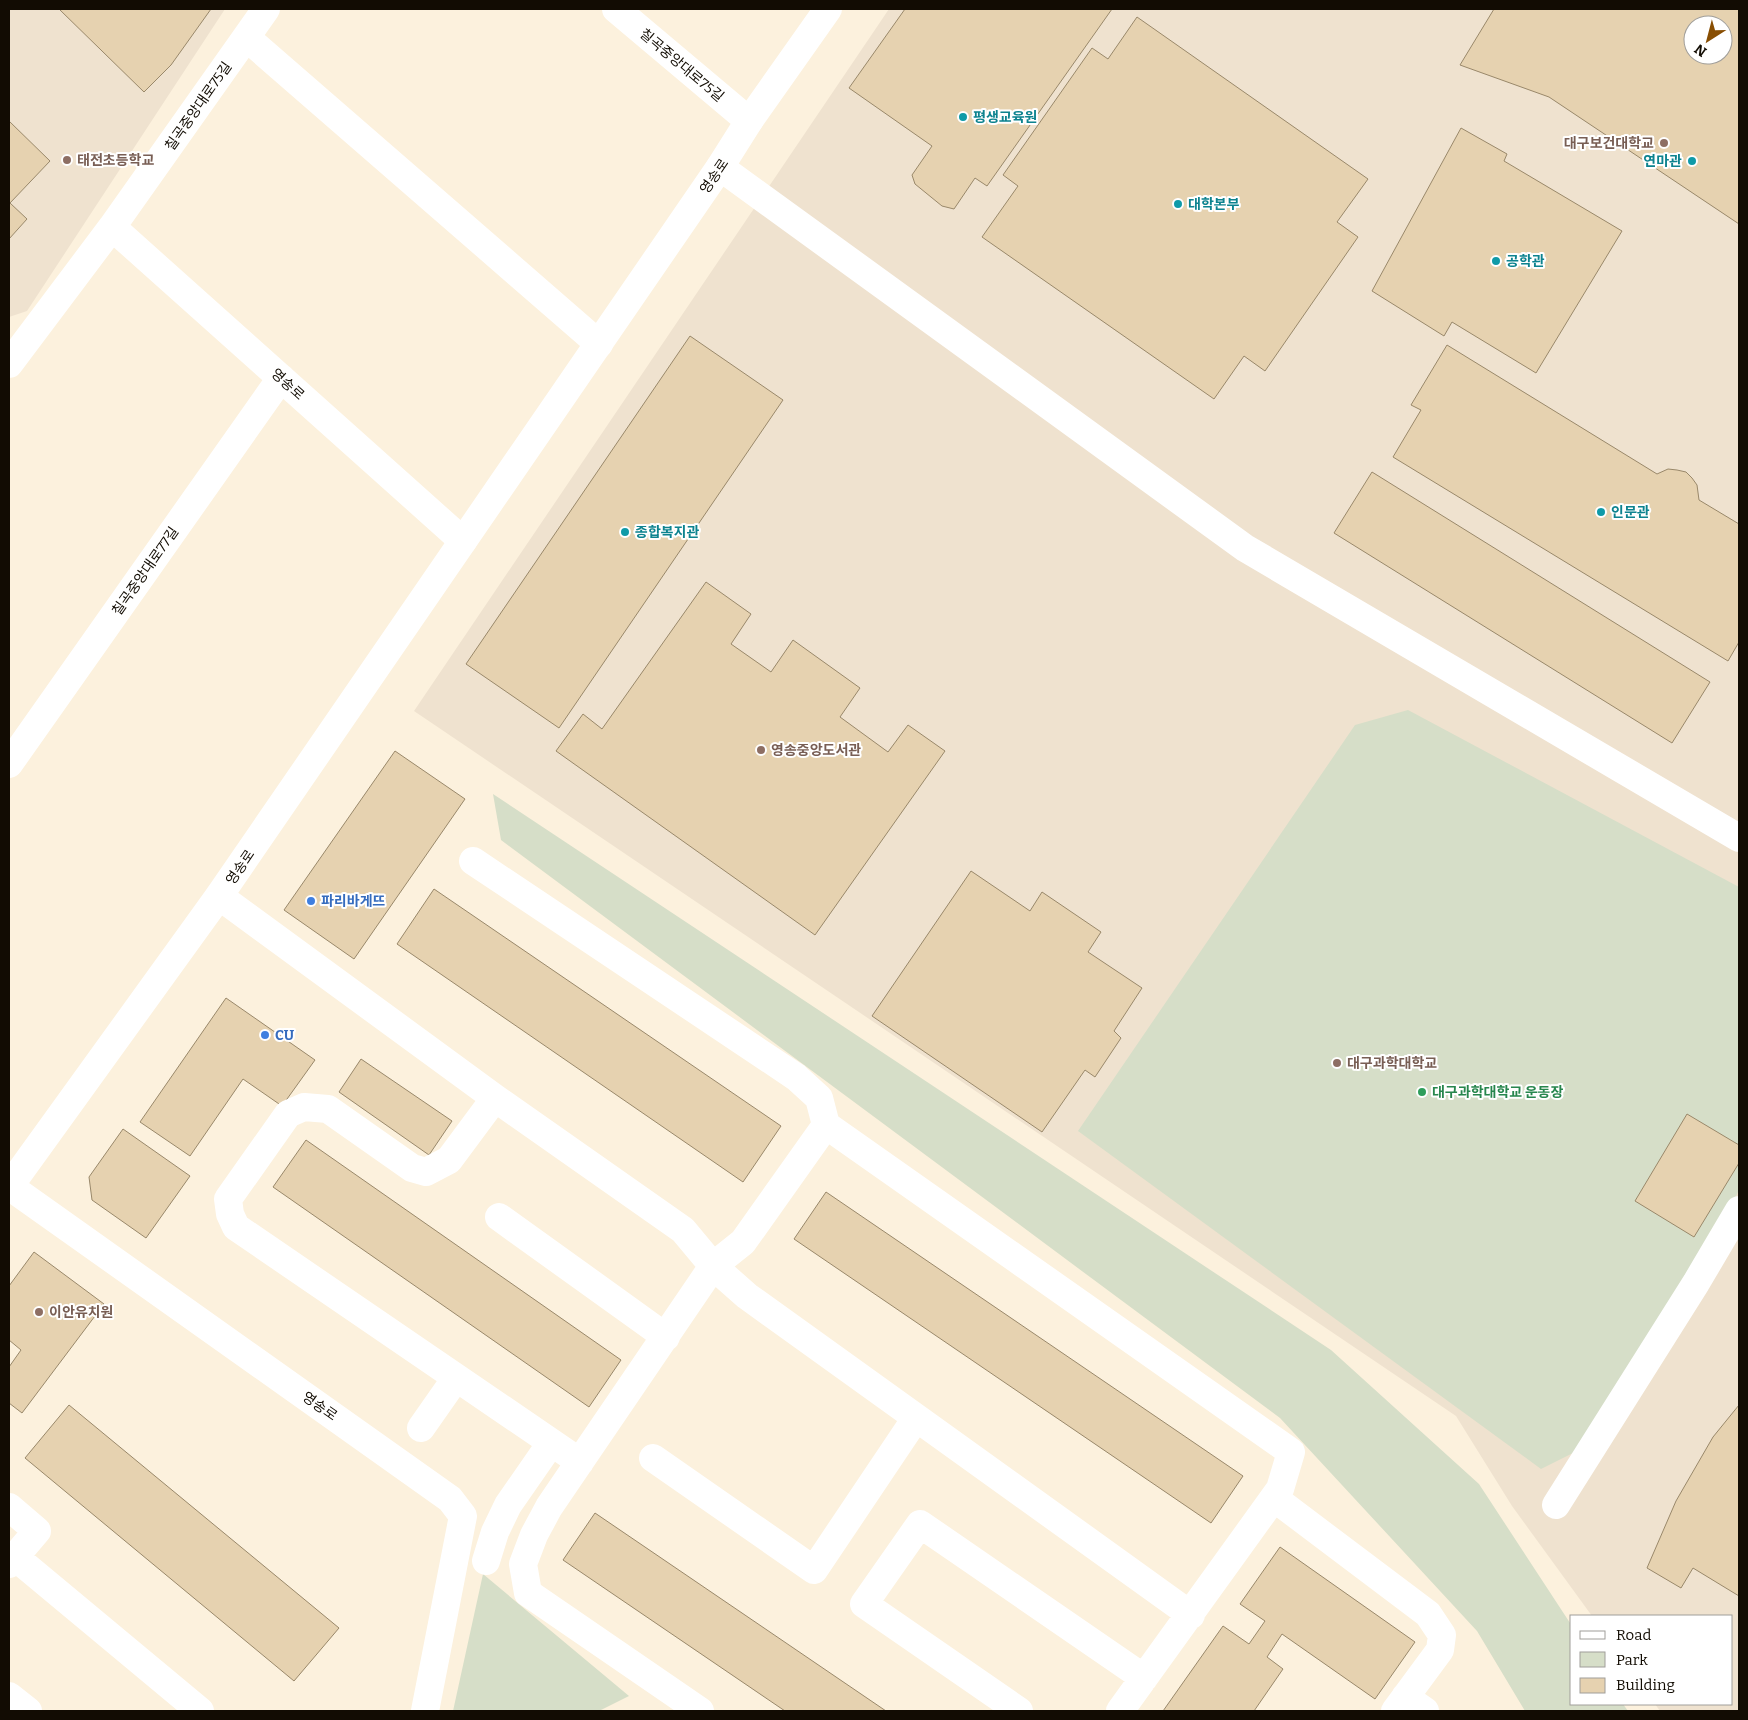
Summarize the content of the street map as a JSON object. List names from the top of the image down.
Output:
{
  "streets": {
    "street": ["칠곡중앙대로75길", "영송로", "칠곡중앙대로77길"]
  },
  "crossings": [
    ["칠곡중앙대로75길", "영송로"],
    ["영송로", "칠곡중앙대로77길"]
  ],
  "places": [
    "평생교육원",
    "대구보건대학교",
    "태전초등학교",
    "연마관",
    "대학본부",
    "공학관",
    "인문관",
    "종합복지관",
    "영송중앙도서관",
    "파리바게뜨",
    "CU",
    "대구과학대학교",
    "대구과학대학교 운동장",
    "이안유치원"
  ],
  "legend": ["Road", "Park", "Building"],
  "north": "bottom left"
}
